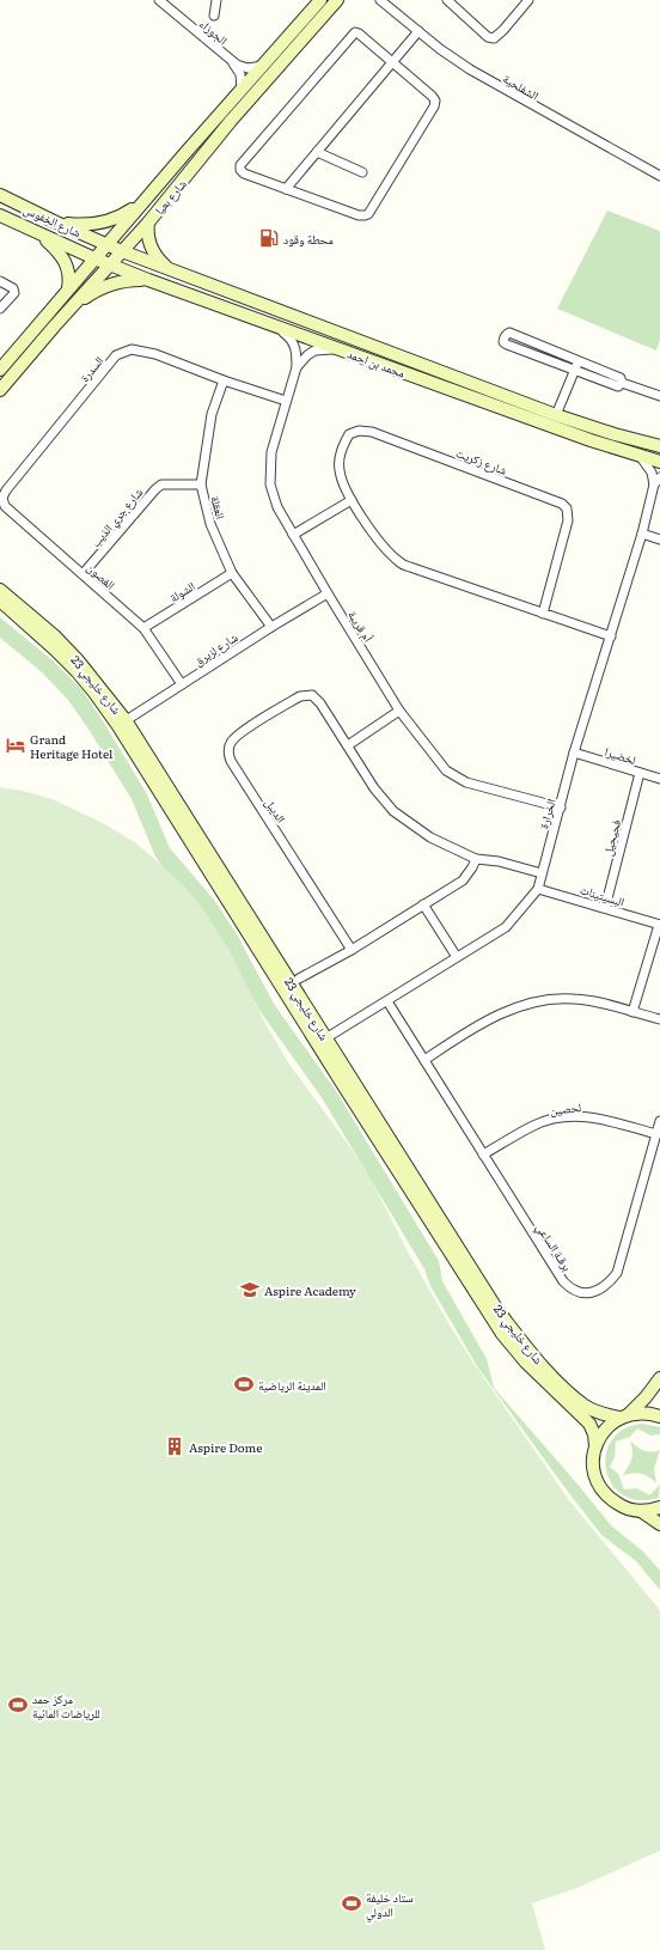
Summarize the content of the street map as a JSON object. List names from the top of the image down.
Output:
{
  "streets": {
    "main road": [
      "شارع بعيا",
      "شارع الخفوس",
      "محمد بن احمد",
      "شارع خليجي 23"
    ],
    "street": [
      "الجوزاء",
      "الشفلحية",
      "السدرة",
      "شارع زكريت",
      "العقلة",
      "شارع جري الذيب",
      "الغصون",
      "الشولة",
      "أم قريبة",
      "شارع لزيرق",
      "لخضيرا",
      "الديبل",
      "الخرارة",
      "فحيحيل",
      "البسيتينات",
      "لحصين",
      "برقـة الساعي"
    ]
  },
  "crossings": [
    ["شارع بعيا", "شارع الخفوس"],
    ["شارع بعيا", "محمد بن احمد"],
    ["شارع الخفوس", "محمد بن احمد"],
    ["محمد بن احمد", "أم قريبة"],
    ["السدرة", "العقلة"],
    ["السدرة", "الغصون"],
    ["السدرة", "أم قريبة"],
    ["شارع زكريت", "الخرارة"],
    ["العقلة", "شارع جري الذيب"],
    ["العقلة", "الشولة"],
    ["العقلة", "شارع لزيرق"],
    ["شارع جري الذيب", "الغصون"],
    ["الغصون", "الشولة"],
    ["الغصون", "شارع لزيرق"],
    ["أم قريبة", "شارع لزيرق"],
    ["أم قريبة", "الخرارة"],
    ["شارع لزيرق", "شارع خليجي 23"],
    ["شارع خليجي 23", "الخرارة"],
    ["لخضيرا", "الخرارة"],
    ["لخضيرا", "فحيحيل"],
    ["الديبل", "الخرارة"],
    ["الخرارة", "البسيتينات"],
    ["الخرارة", "برقـة الساعي"],
    ["فحيحيل", "البسيتينات"],
    ["لحصين", "برقـة الساعي"]
  ],
  "places": {
    "fuel station": ["محطة وقود"],
    "hotel": ["Grand Heritage Hotel"],
    "school or university": ["Aspire Academy"],
    "sports": ["المدينة الرياضية", "مركز حمد للرياضات المائية", "ستاد خليفة الدولي"],
    "building": ["Aspire Dome"]
  }
}
